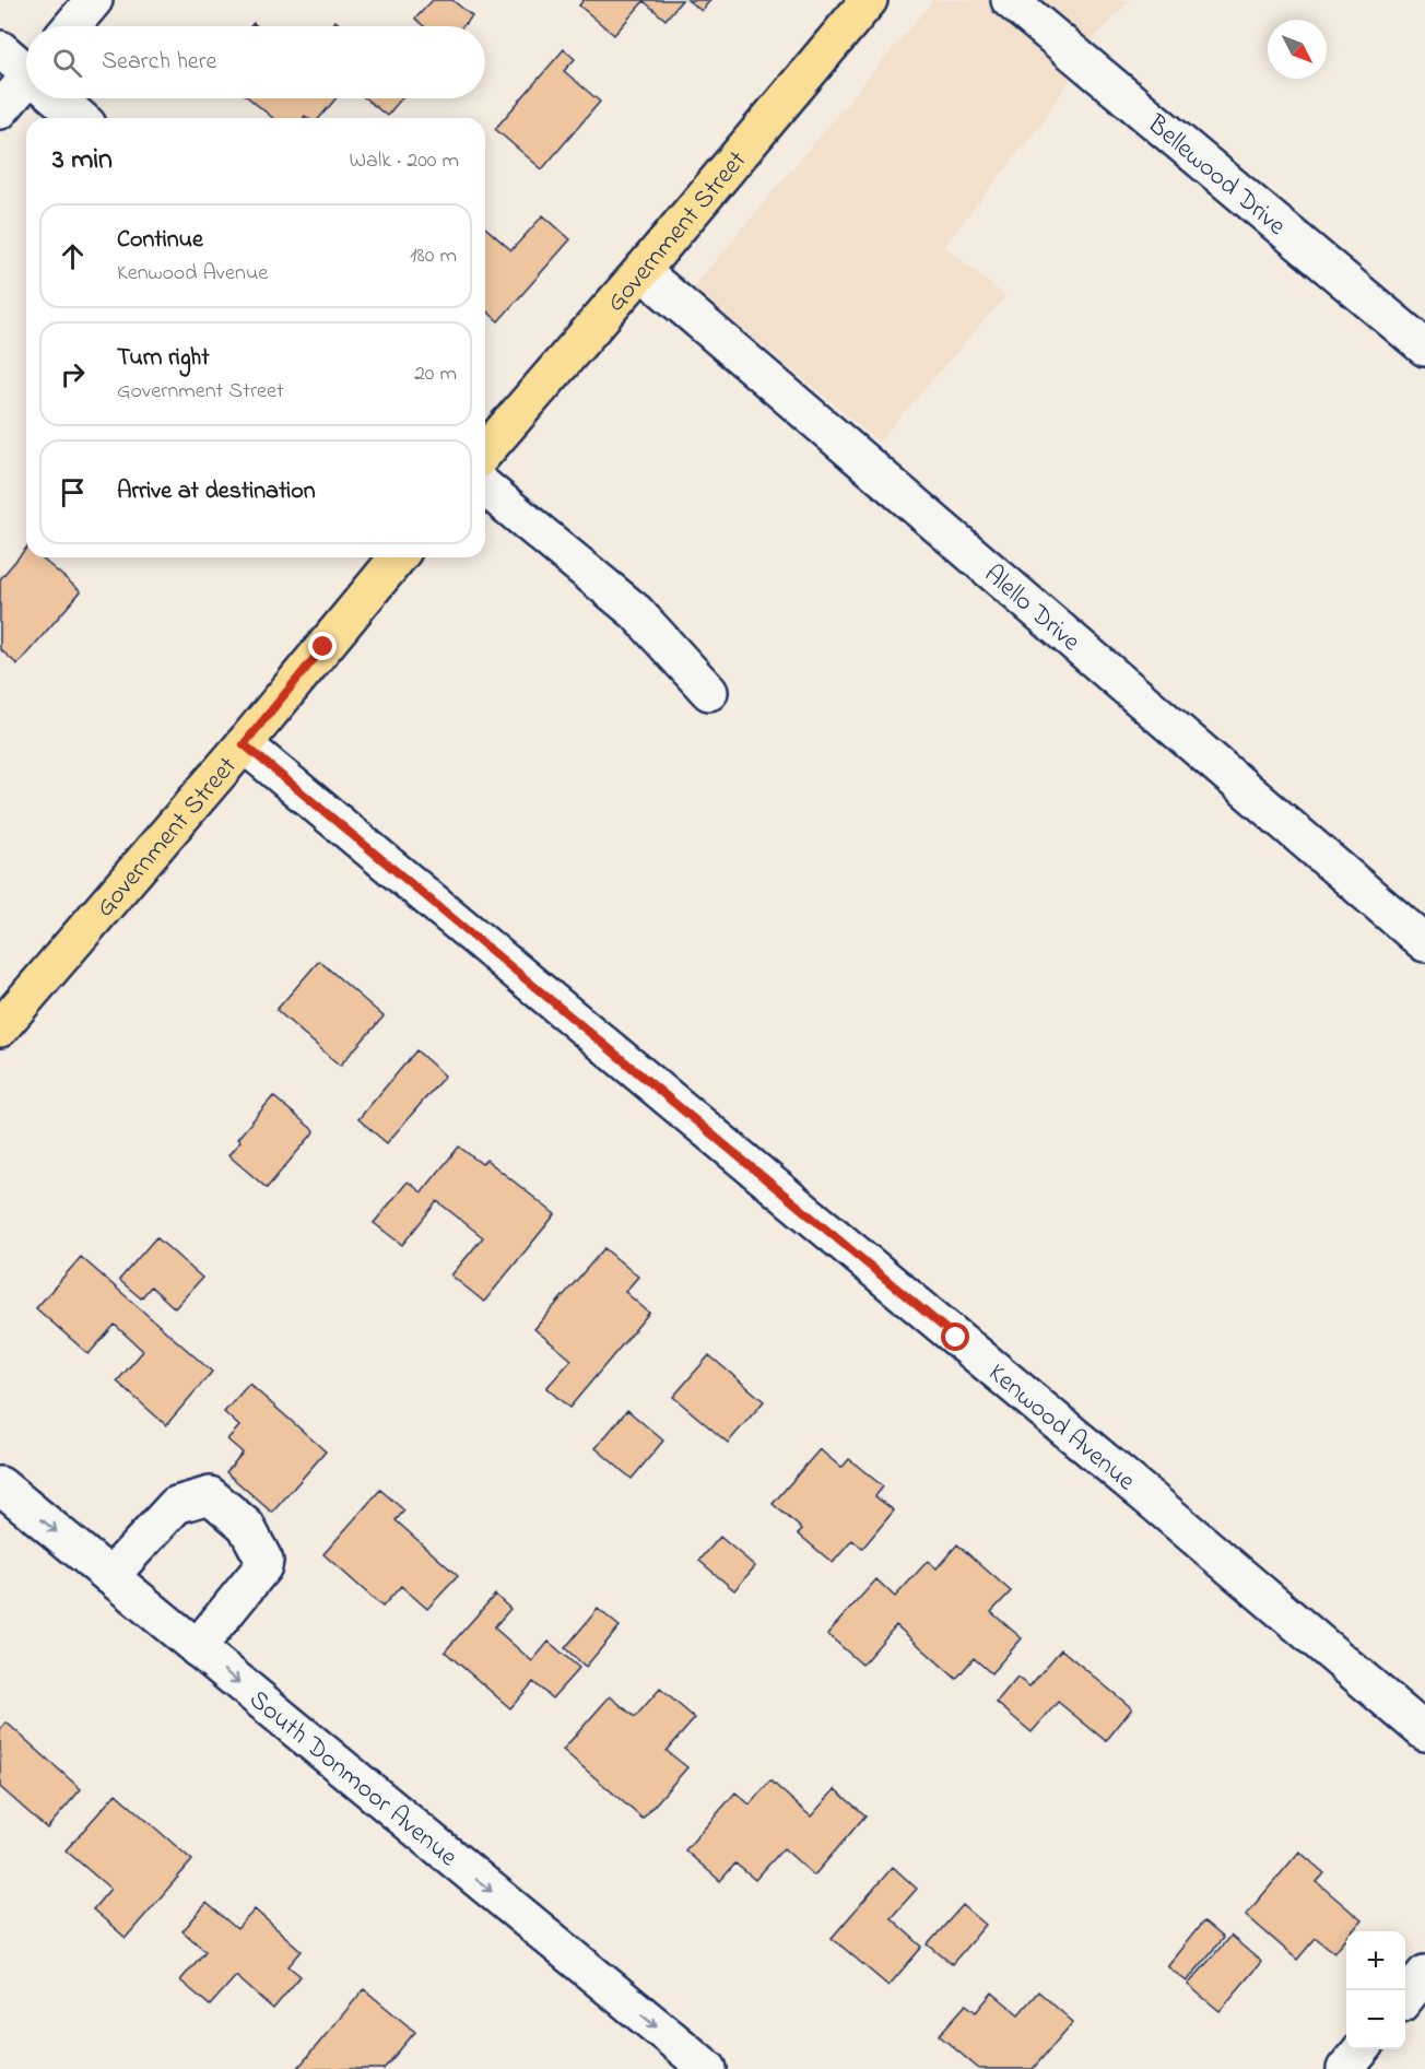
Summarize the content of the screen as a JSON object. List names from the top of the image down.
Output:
{
  "streets": {
    "main road": ["Government Street"],
    "street": [
      "Bellewood Drive",
      "Alello Drive",
      "Kenwood Avenue",
      "South Donmoor Avenue"
    ]
  },
  "crossings": [
    ["Government Street", "Alello Drive"],
    ["Government Street", "Kenwood Avenue"]
  ],
  "one_way": ["South Donmoor Avenue"],
  "north": "bottom right",
  "page": {
    "search": "Search here",
    "heading": ["3 min", "Walk · 200 m"],
    "list": [
      ["Continue", "Kenwood Avenue", "180 m"],
      ["Turn right", "Government Street", "20 m"],
      "Arrive at destination"
    ],
    "map_buttons": ["+", "−"]
  }
}
